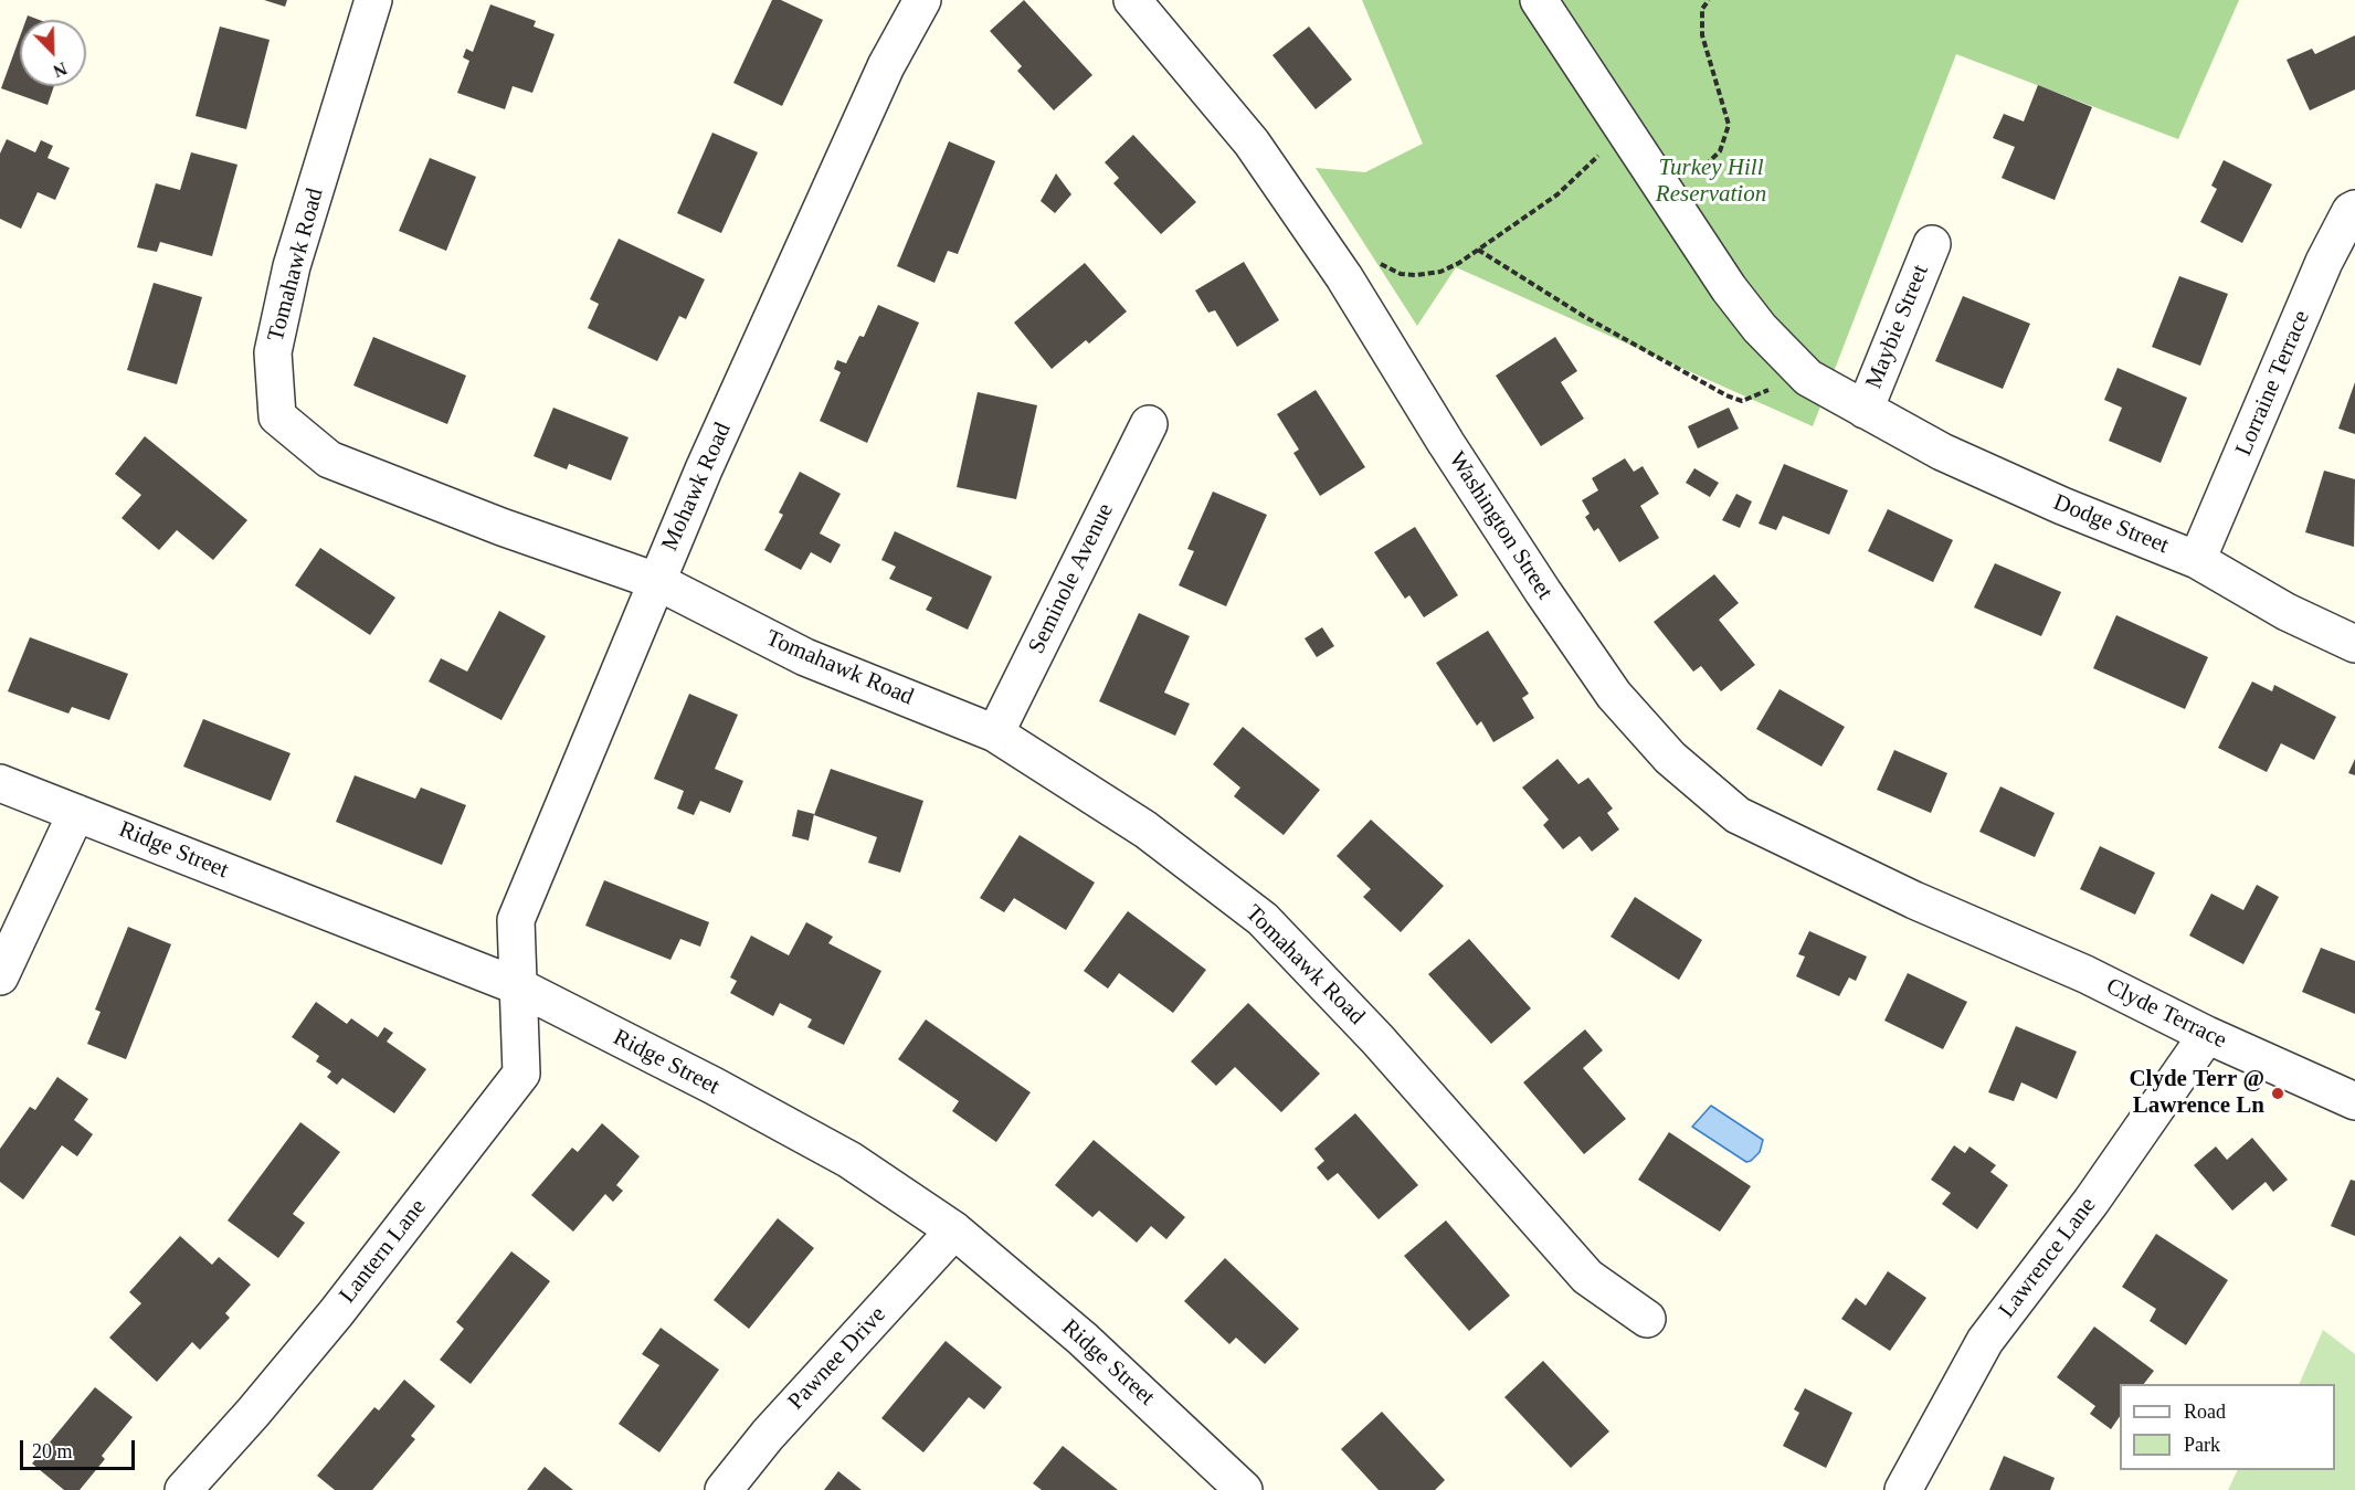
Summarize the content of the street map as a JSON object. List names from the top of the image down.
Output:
{
  "streets": {
    "street": [
      "Tomahawk Road",
      "Maybie Street",
      "Lorraine Terrace",
      "Mohawk Road",
      "Dodge Street",
      "Washington Street",
      "Seminole Avenue",
      "Ridge Street",
      "Clyde Terrace",
      "Lantern Lane",
      "Lawrence Lane",
      "Pawnee Drive"
    ]
  },
  "crossings": [
    ["Tomahawk Road", "Mohawk Road"],
    ["Tomahawk Road", "Seminole Avenue"],
    ["Maybie Street", "Dodge Street"],
    ["Lorraine Terrace", "Dodge Street"],
    ["Mohawk Road", "Ridge Street"],
    ["Mohawk Road", "Lantern Lane"],
    ["Washington Street", "Clyde Terrace"],
    ["Ridge Street", "Lantern Lane"],
    ["Ridge Street", "Pawnee Drive"],
    ["Clyde Terrace", "Lawrence Lane"]
  ],
  "parks": ["Turkey Hill Reservation"],
  "places": ["Clyde Terr @ Lawrence Ln"],
  "legend": ["Road", "Park"],
  "scale_bar": "20 m",
  "north": "bottom right"
}
